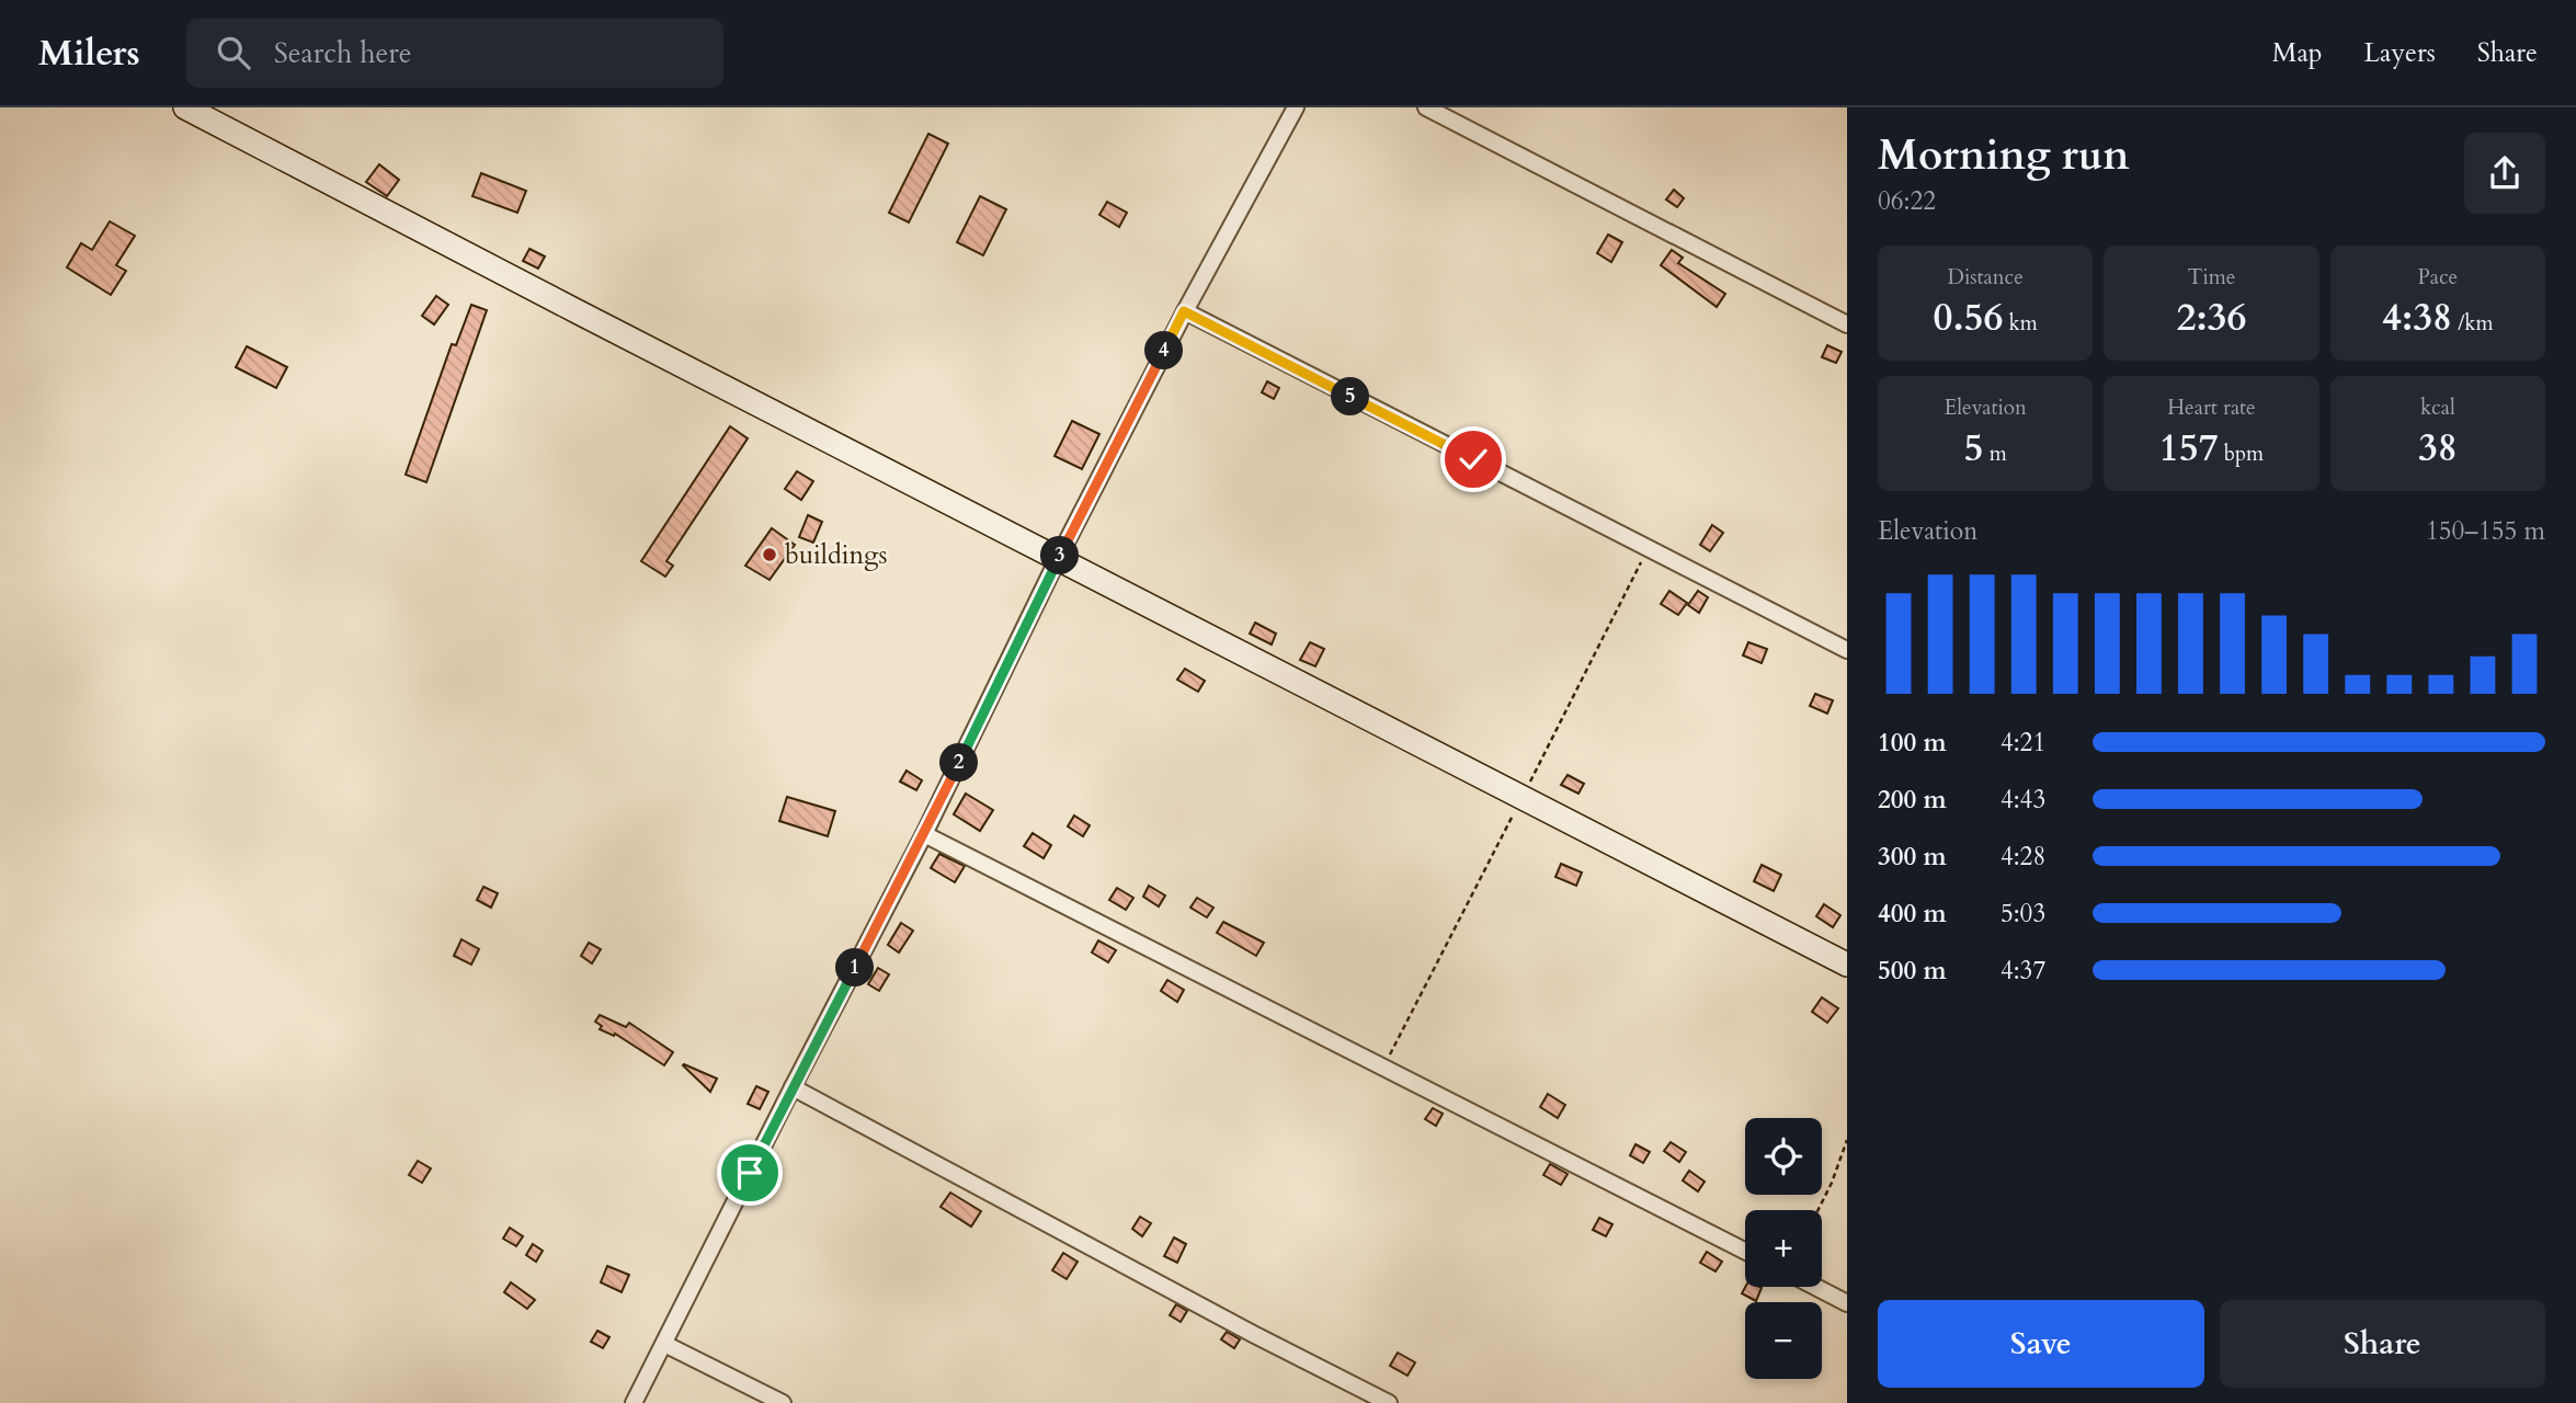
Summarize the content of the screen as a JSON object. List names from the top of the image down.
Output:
{
  "places": ["buildings"],
  "page": {
    "header": "Milers",
    "search": "Search here",
    "nav": ["Map", "Layers", "Share"],
    "heading": ["Morning run", "06:22"],
    "stats": [
      ["Distance", "0.56 km"],
      ["Time", "2:36"],
      ["Pace", "4:38 /km"],
      ["Elevation", "5 m"],
      ["Heart rate", "157 bpm"],
      ["kcal", "38"]
    ],
    "pins": [
      "4",
      "5",
      "3",
      "2",
      "1"
    ],
    "chart": ["Elevation", "150–155 m"],
    "list": [
      {
        "name": "100 m",
        "note": "4:21"
      },
      {
        "name": "200 m",
        "note": "4:43"
      },
      {
        "name": "300 m",
        "note": "4:28"
      },
      {
        "name": "400 m",
        "note": "5:03"
      },
      {
        "name": "500 m",
        "note": "4:37"
      }
    ],
    "map_buttons": ["+", "−"],
    "buttons": ["Save", "Share"]
  }
}
